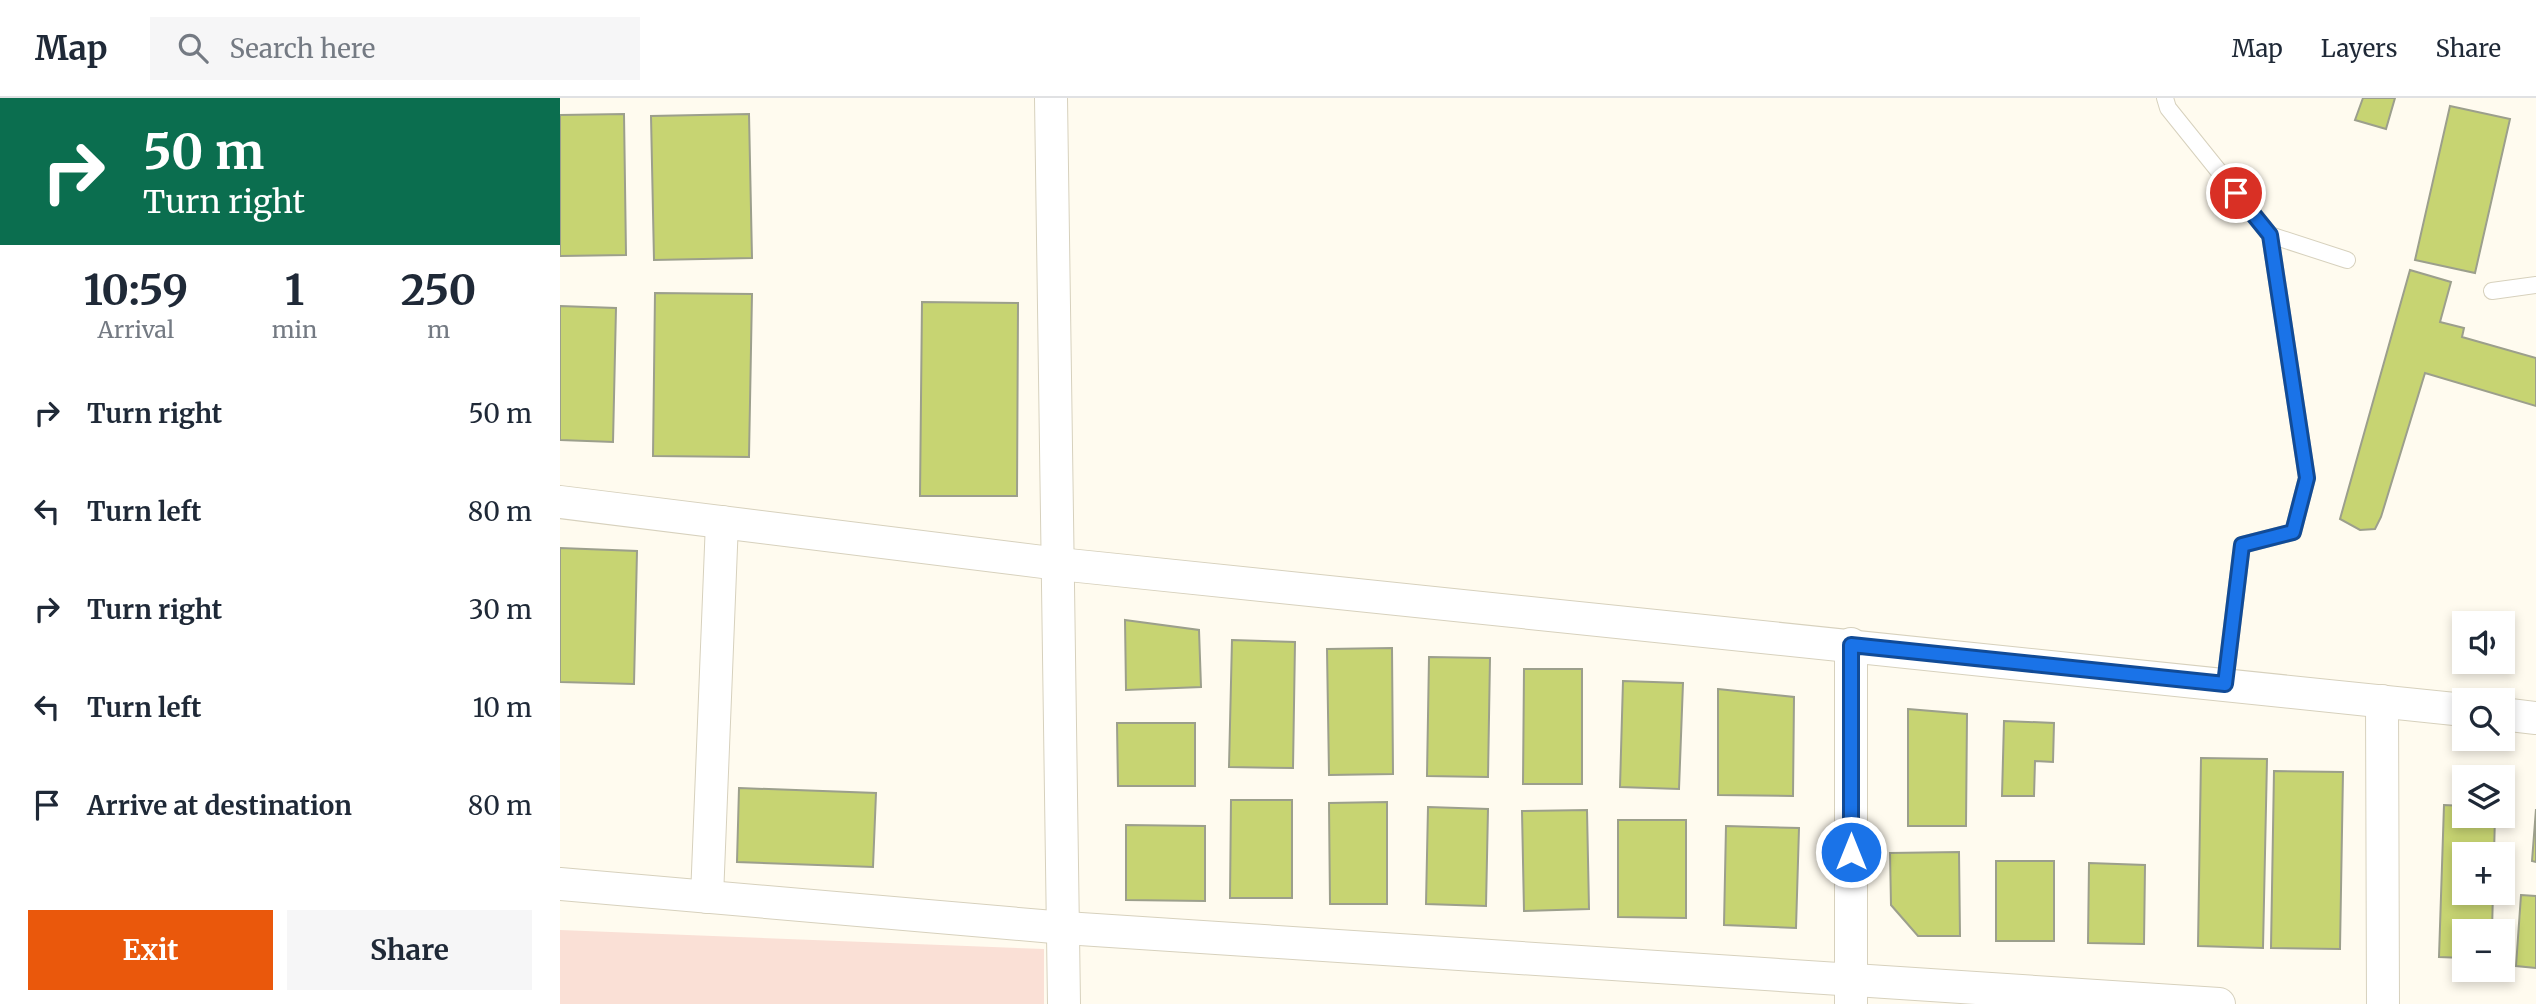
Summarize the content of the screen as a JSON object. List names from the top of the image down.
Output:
{
  "page": {
    "header": "Map",
    "search": "Search here",
    "nav": ["Map", "Layers", "Share"],
    "turn": ["50 m", "Turn right"],
    "eta": [
      "10:59",
      "Arrival",
      "1",
      "min",
      "250",
      "m"
    ],
    "list": [
      {
        "name": "Turn right",
        "value": "50 m"
      },
      {
        "name": "Turn left",
        "value": "80 m"
      },
      {
        "name": "Turn right",
        "value": "30 m"
      },
      {
        "name": "Turn left",
        "value": "10 m"
      },
      {
        "name": "Arrive at destination",
        "value": "80 m"
      }
    ],
    "map_buttons": ["+", "−"],
    "buttons": ["Exit", "Share"]
  }
}
